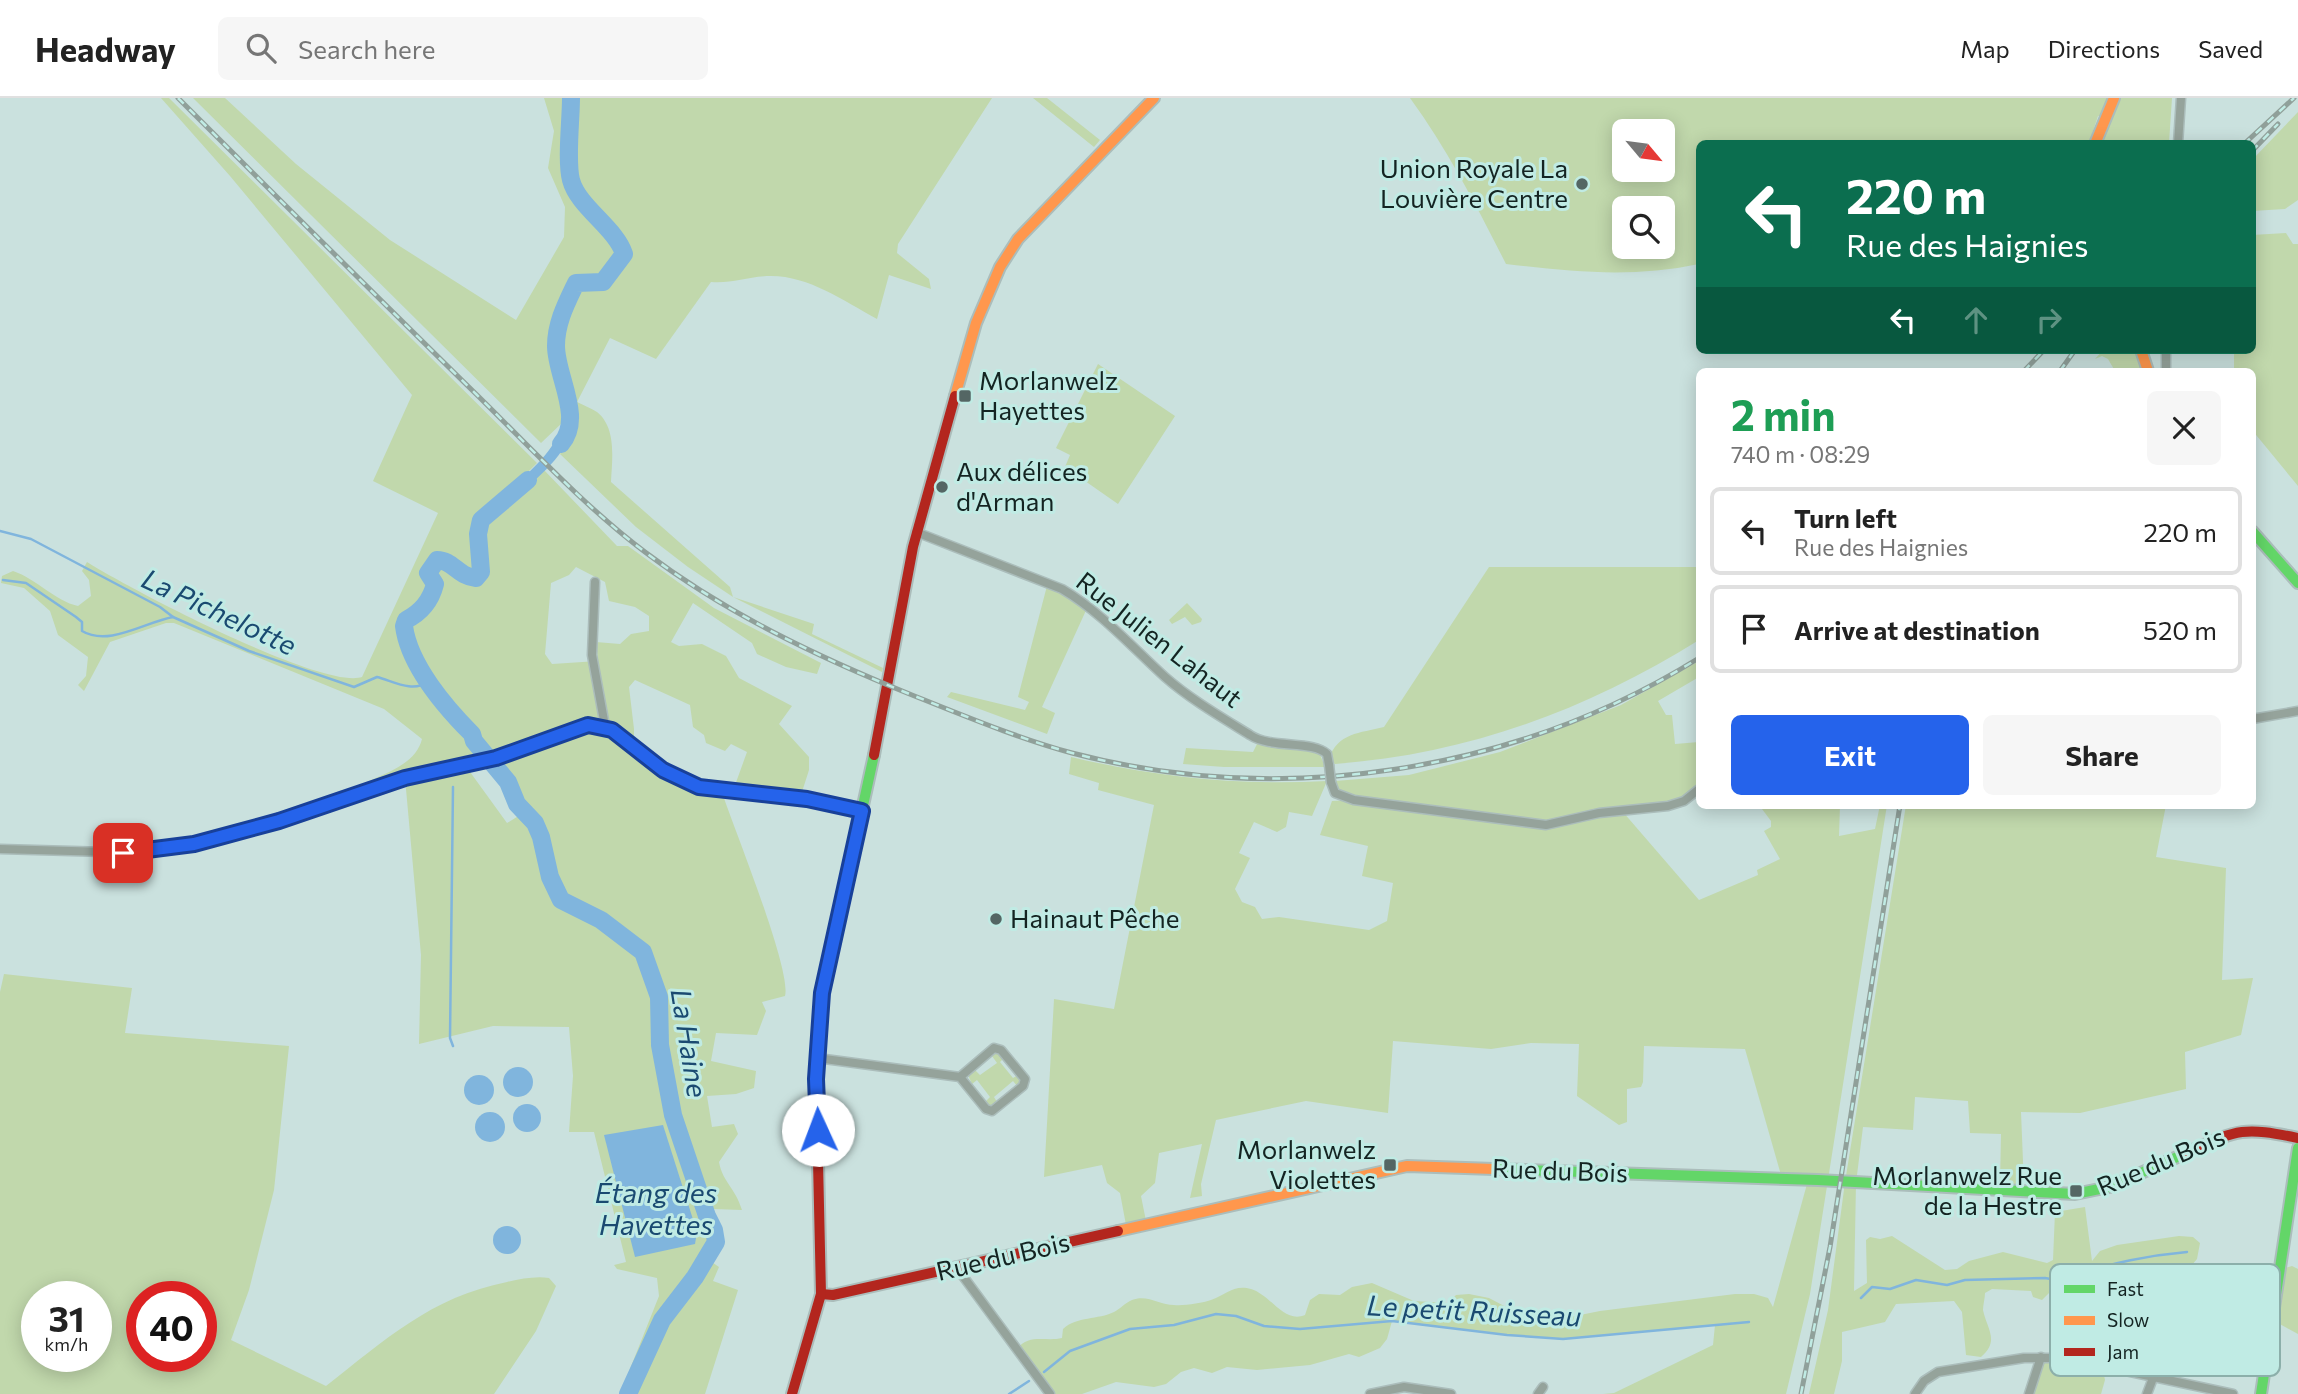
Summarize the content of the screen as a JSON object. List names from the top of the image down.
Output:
{
  "streets": {
    "street": ["Rue Julien Lahaut", "Rue du Bois"]
  },
  "water": [
    "La Pichelotte",
    "La Haine",
    "Étang des Havettes",
    "Le petit Ruisseau"
  ],
  "places": {
    "other": ["Union Royale La Louvière Centre", "Aux délices d'Arman", "Hainaut Pêche"],
    "transit": ["Morlanwelz Hayettes", "Morlanwelz Violettes", "Morlanwelz Rue de la Hestre"]
  },
  "legend": ["Fast", "Slow", "Jam"],
  "north": "bottom right",
  "page": {
    "header": "Headway",
    "search": "Search here",
    "nav": ["Map", "Directions", "Saved"],
    "turn": ["220 m", "Rue des Haignies"],
    "heading": ["2 min", "740 m · 08:29"],
    "list": [
      {
        "name": "Turn left",
        "note": "Rue des Haignies",
        "value": "220 m"
      },
      {
        "name": "Arrive at destination",
        "value": "520 m"
      }
    ],
    "buttons": ["Exit", "Share"],
    "speed": "31 km/h",
    "limit": "40"
  }
}
